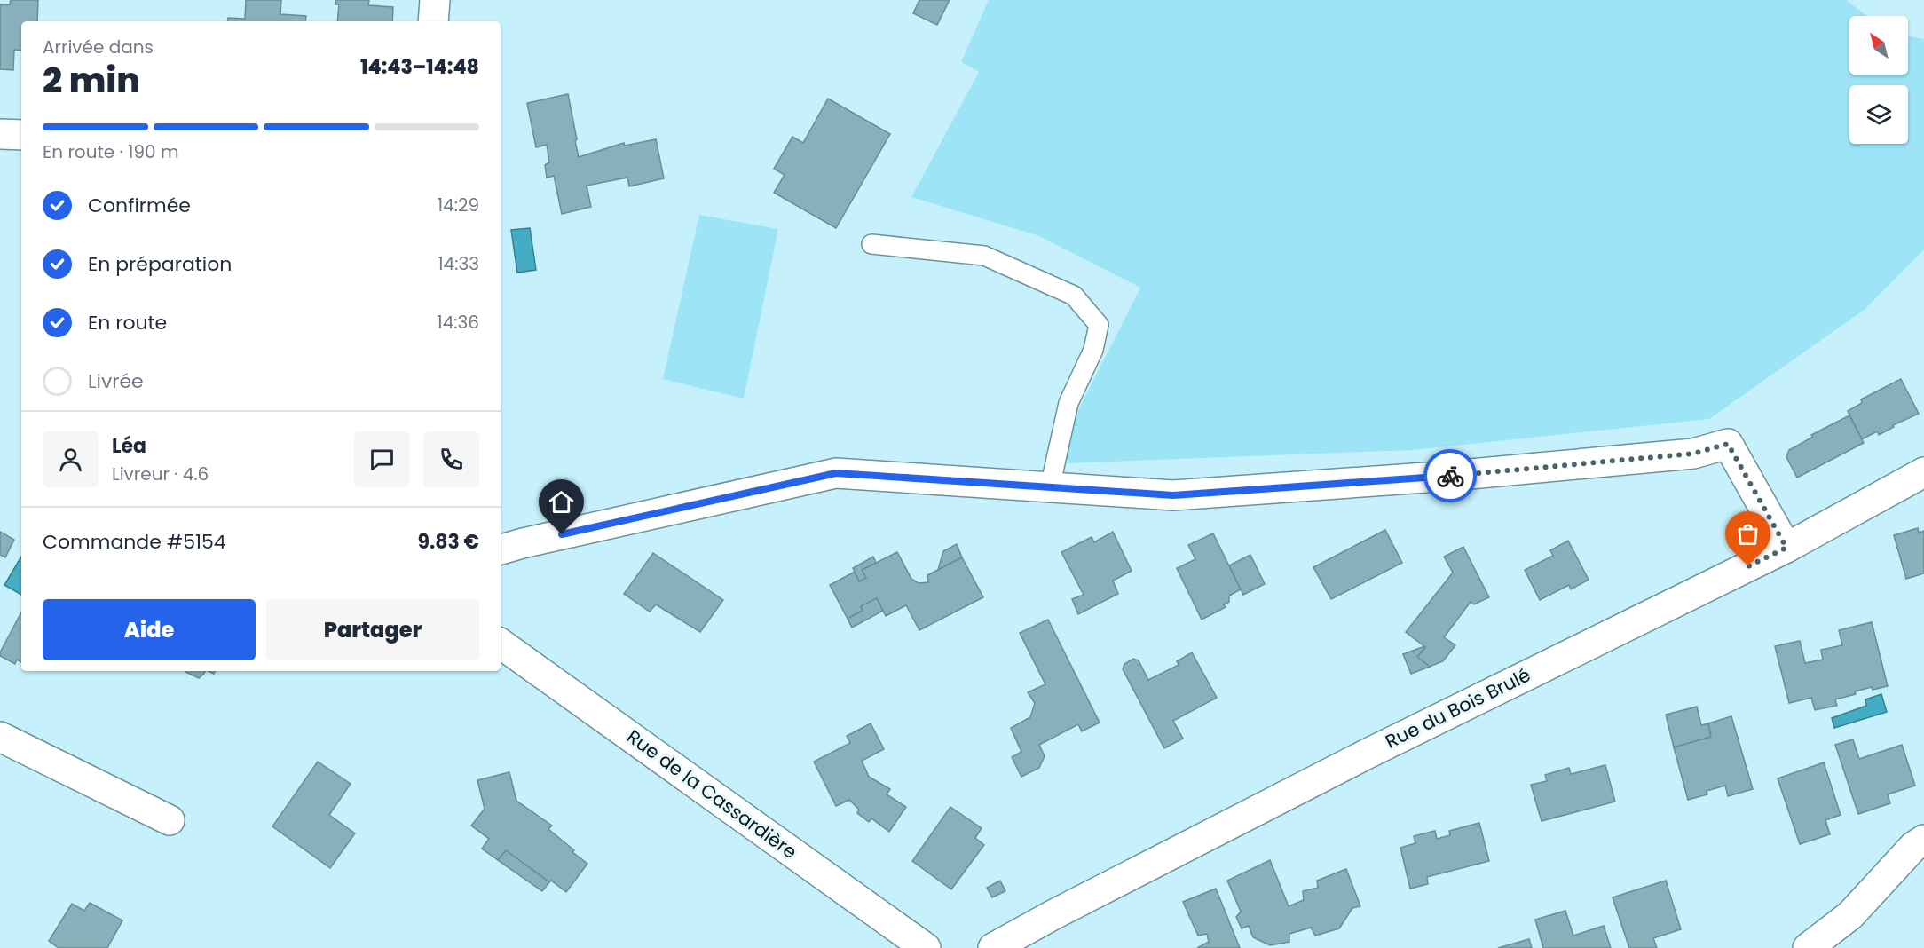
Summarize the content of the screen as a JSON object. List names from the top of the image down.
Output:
{
  "streets": {
    "street": ["Rue du Bois Brulé", "Rue de la Cassardière"]
  },
  "north": "top left",
  "page": {
    "heading": ["2 min", "Arrivée dans", "14:43–14:48"],
    "panel": [
      "Léa",
      "Livreur · 4.6",
      "Commande #5154",
      "9.83 €"
    ],
    "bar": "En route · 190 m",
    "list": [
      ["Confirmée", "14:29"],
      ["En préparation", "14:33"],
      ["En route", "14:36"],
      "Livrée"
    ],
    "buttons": ["Aide", "Partager"]
  }
}
